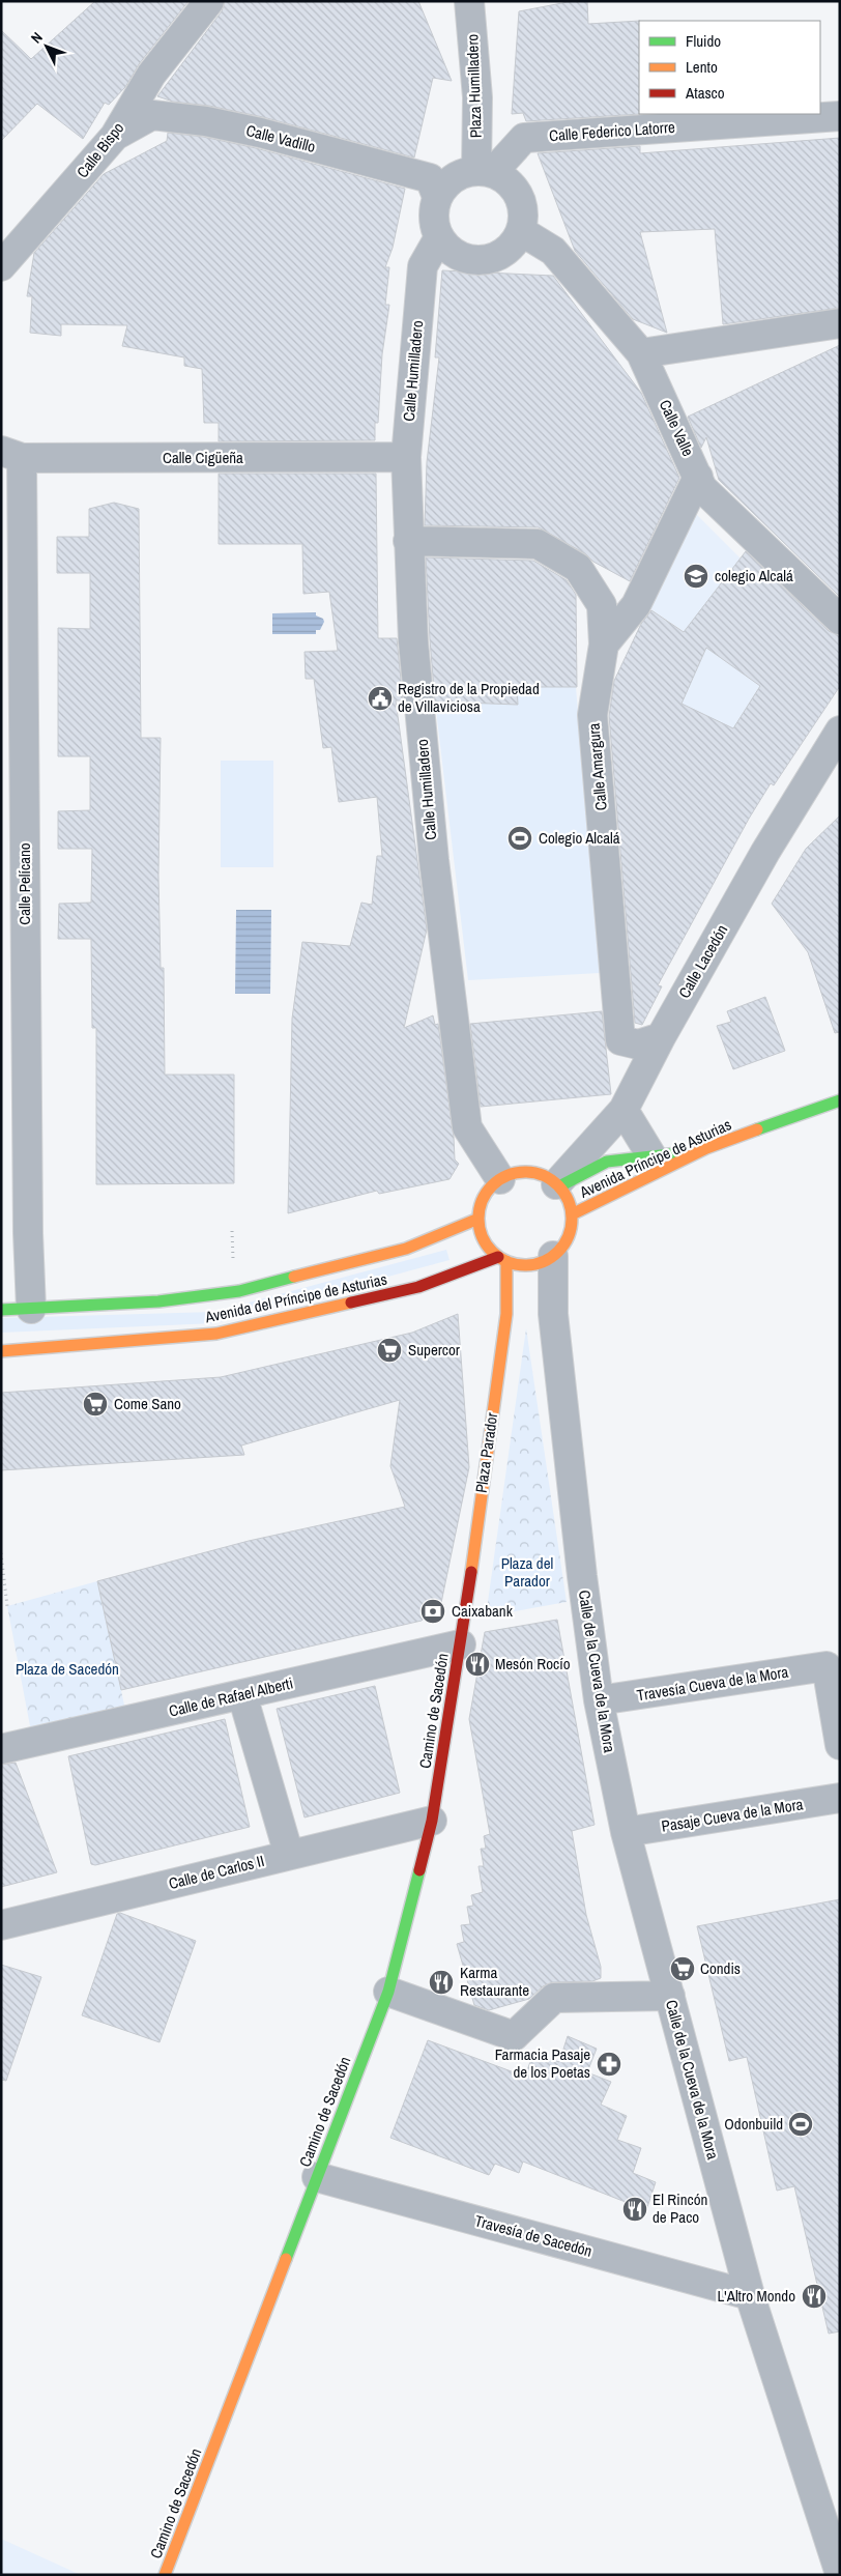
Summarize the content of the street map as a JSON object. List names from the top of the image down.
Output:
{
  "streets": {
    "street": [
      "Plaza Humilladero",
      "Calle Federico Latorre",
      "Calle Vadillo",
      "Calle Bispo",
      "Calle Humilladero",
      "Calle Valle",
      "Calle Cigüeña",
      "Calle Amargura",
      "Calle Pelícano",
      "Calle Lacedón",
      "Avenida Príncipe de Asturias",
      "Avenida del Príncipe de Asturias",
      "Plaza Parador",
      "Calle de la Cueva de la Mora",
      "Travesía Cueva de la Mora",
      "Calle de Rafael Alberti",
      "Camino de Sacedón",
      "Pasaje Cueva de la Mora",
      "Calle de Carlos II",
      "Travesía de Sacedón"
    ]
  },
  "crossings": [
    ["Plaza Humilladero", "Calle Federico Latorre"],
    ["Plaza Humilladero", "Calle Vadillo"],
    ["Plaza Humilladero", "Calle Humilladero"],
    ["Plaza Humilladero", "Calle Valle"],
    ["Calle Federico Latorre", "Calle Vadillo"],
    ["Calle Federico Latorre", "Calle Humilladero"],
    ["Calle Federico Latorre", "Calle Valle"],
    ["Calle Vadillo", "Calle Bispo"],
    ["Calle Vadillo", "Calle Humilladero"],
    ["Calle Vadillo", "Calle Valle"],
    ["Calle Humilladero", "Calle Valle"],
    ["Calle Humilladero", "Calle Cigüeña"],
    ["Calle Humilladero", "Calle Lacedón"],
    ["Calle Humilladero", "Avenida Príncipe de Asturias"],
    ["Calle Humilladero", "Avenida del Príncipe de Asturias"],
    ["Calle Humilladero", "Plaza Parador"],
    ["Calle Humilladero", "Calle de la Cueva de la Mora"],
    ["Calle Cigüeña", "Calle Pelícano"],
    ["Calle Amargura", "Calle Lacedón"],
    ["Calle Pelícano", "Avenida del Príncipe de Asturias"],
    ["Calle Lacedón", "Avenida Príncipe de Asturias"],
    ["Calle Lacedón", "Avenida del Príncipe de Asturias"],
    ["Calle Lacedón", "Plaza Parador"],
    ["Calle Lacedón", "Calle de la Cueva de la Mora"],
    ["Avenida Príncipe de Asturias", "Avenida del Príncipe de Asturias"],
    ["Avenida Príncipe de Asturias", "Plaza Parador"],
    ["Avenida Príncipe de Asturias", "Calle de la Cueva de la Mora"],
    ["Avenida del Príncipe de Asturias", "Plaza Parador"],
    ["Avenida del Príncipe de Asturias", "Calle de la Cueva de la Mora"],
    ["Plaza Parador", "Calle de la Cueva de la Mora"],
    ["Plaza Parador", "Calle de Rafael Alberti"],
    ["Plaza Parador", "Camino de Sacedón"],
    ["Calle de la Cueva de la Mora", "Travesía Cueva de la Mora"],
    ["Calle de la Cueva de la Mora", "Pasaje Cueva de la Mora"],
    ["Calle de la Cueva de la Mora", "Travesía de Sacedón"],
    ["Calle de Rafael Alberti", "Camino de Sacedón"],
    ["Camino de Sacedón", "Calle de Carlos II"],
    ["Camino de Sacedón", "Travesía de Sacedón"]
  ],
  "parks": ["Plaza del Parador", "Plaza de Sacedón"],
  "places": {
    "school or university": ["colegio Alcalá"],
    "public building": ["Registro de la Propiedad de Villaviciosa"],
    "sports": ["Colegio Alcalá", "Odonbuild"],
    "supermarket": ["Supercor", "Come Sano", "Condis"],
    "bank": ["Caixabank"],
    "restaurant": [
      "Mesón Rocío",
      "Karma Restaurante",
      "El Rincón de Paco",
      "L'Altro Mondo"
    ],
    "pharmacy": ["Farmacia Pasaje de los Poetas"]
  },
  "legend": ["Fluido", "Lento", "Atasco"],
  "north": "top left"
}
